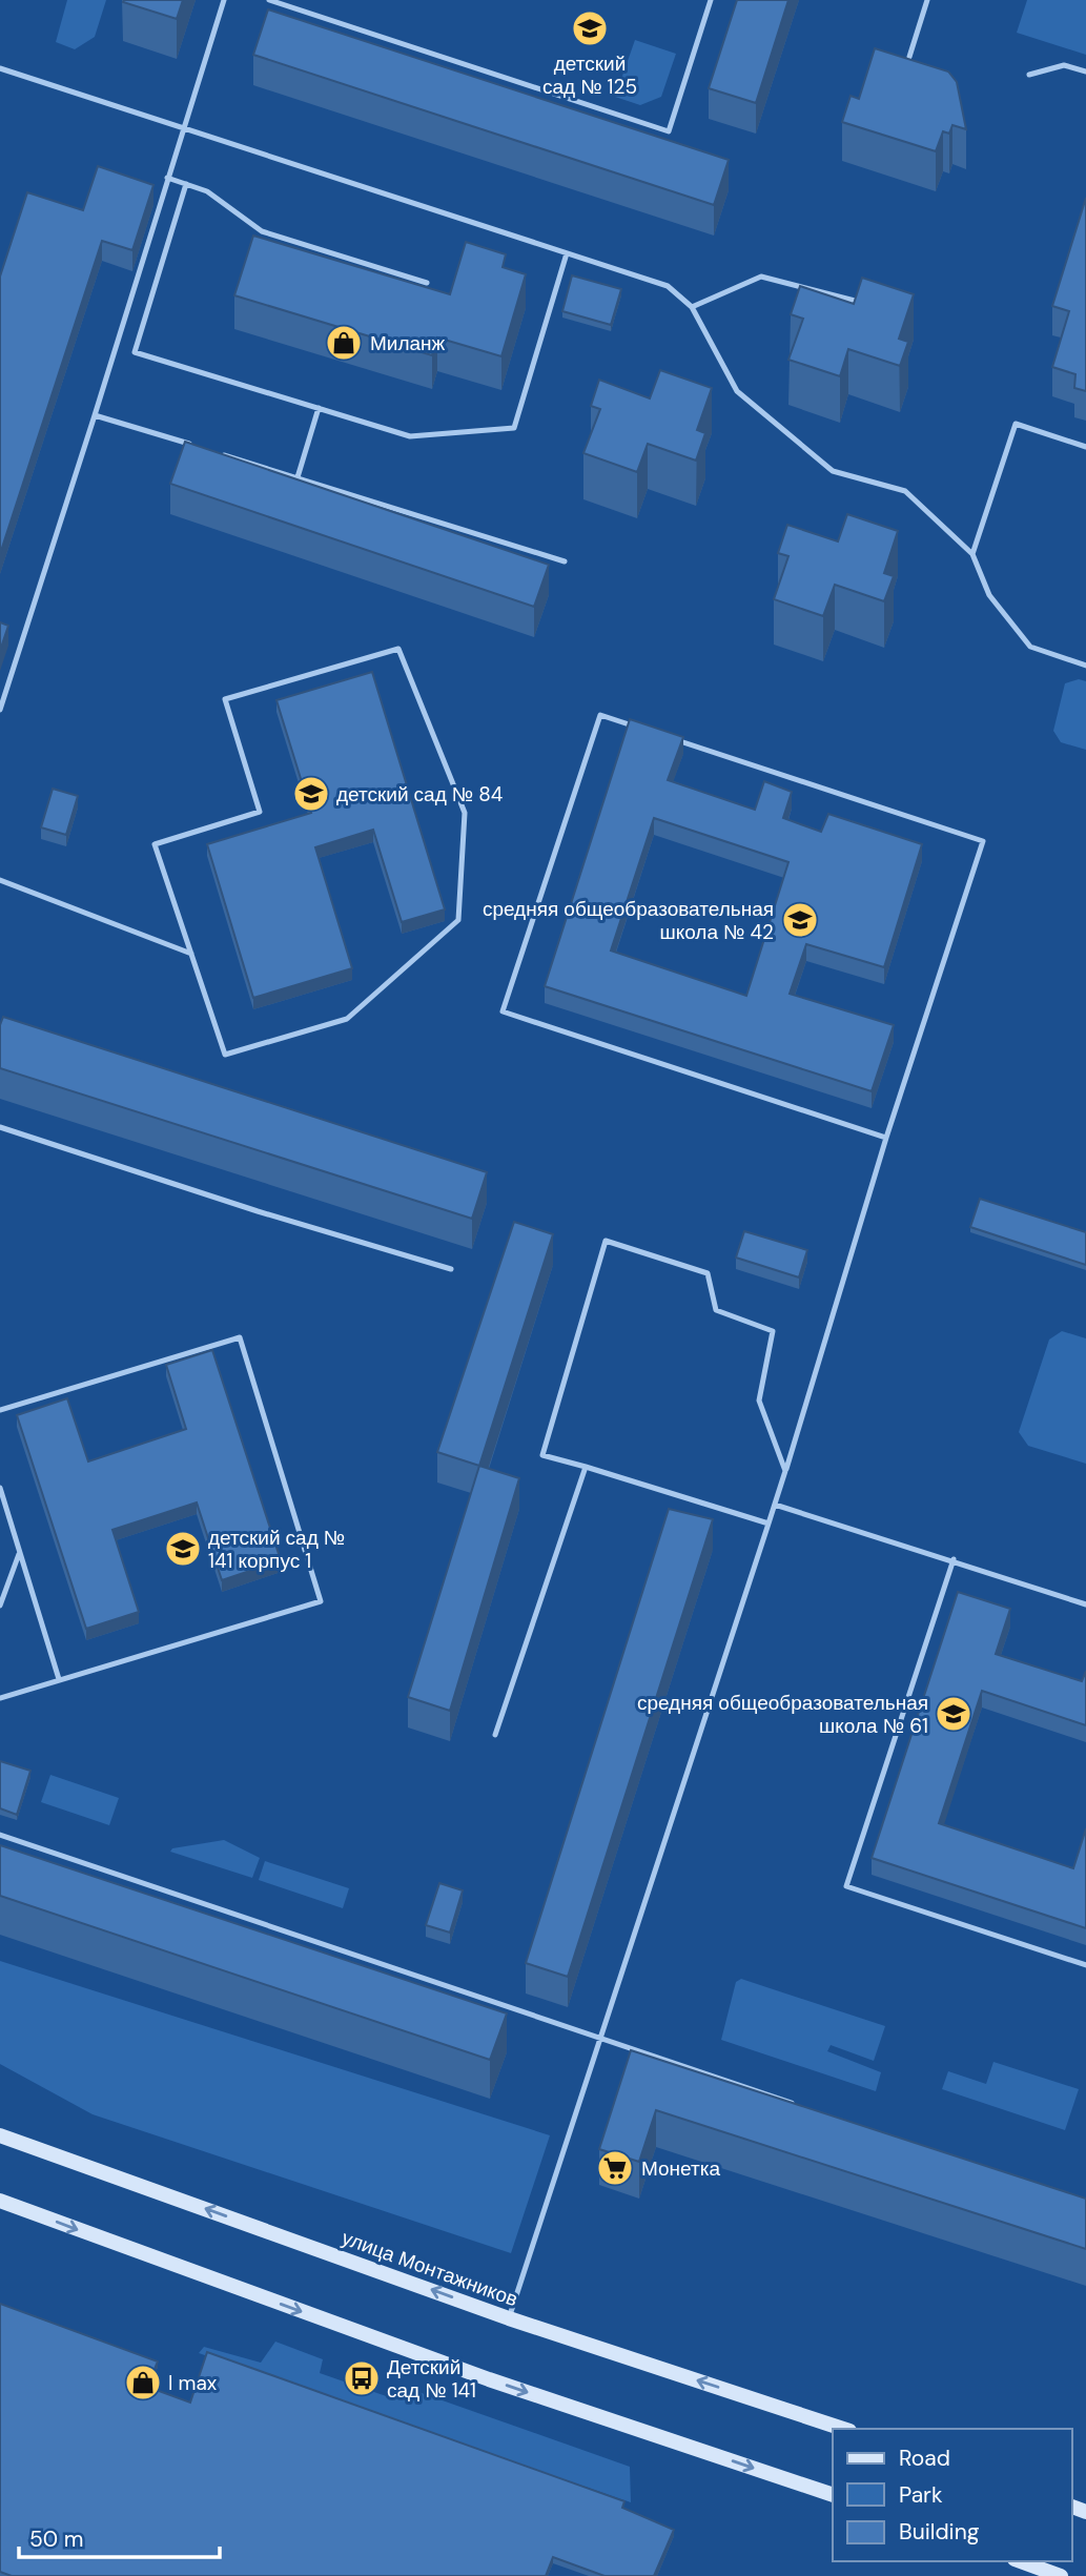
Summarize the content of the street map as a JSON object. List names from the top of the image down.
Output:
{
  "streets": {
    "main road": ["улица Монтажников"]
  },
  "places": {
    "school or university": [
      "детский сад № 125",
      "детский сад № 84",
      "средняя общеобразовательная школа № 42",
      "детский сад № 141 корпус 1",
      "средняя общеобразовательная школа № 61"
    ],
    "shop": ["Миланж", "I max"],
    "supermarket": ["Монетка"],
    "bus stop": ["Детский сад № 141"]
  },
  "legend": ["Road", "Park", "Building"],
  "scale_bar": "50 m"
}
